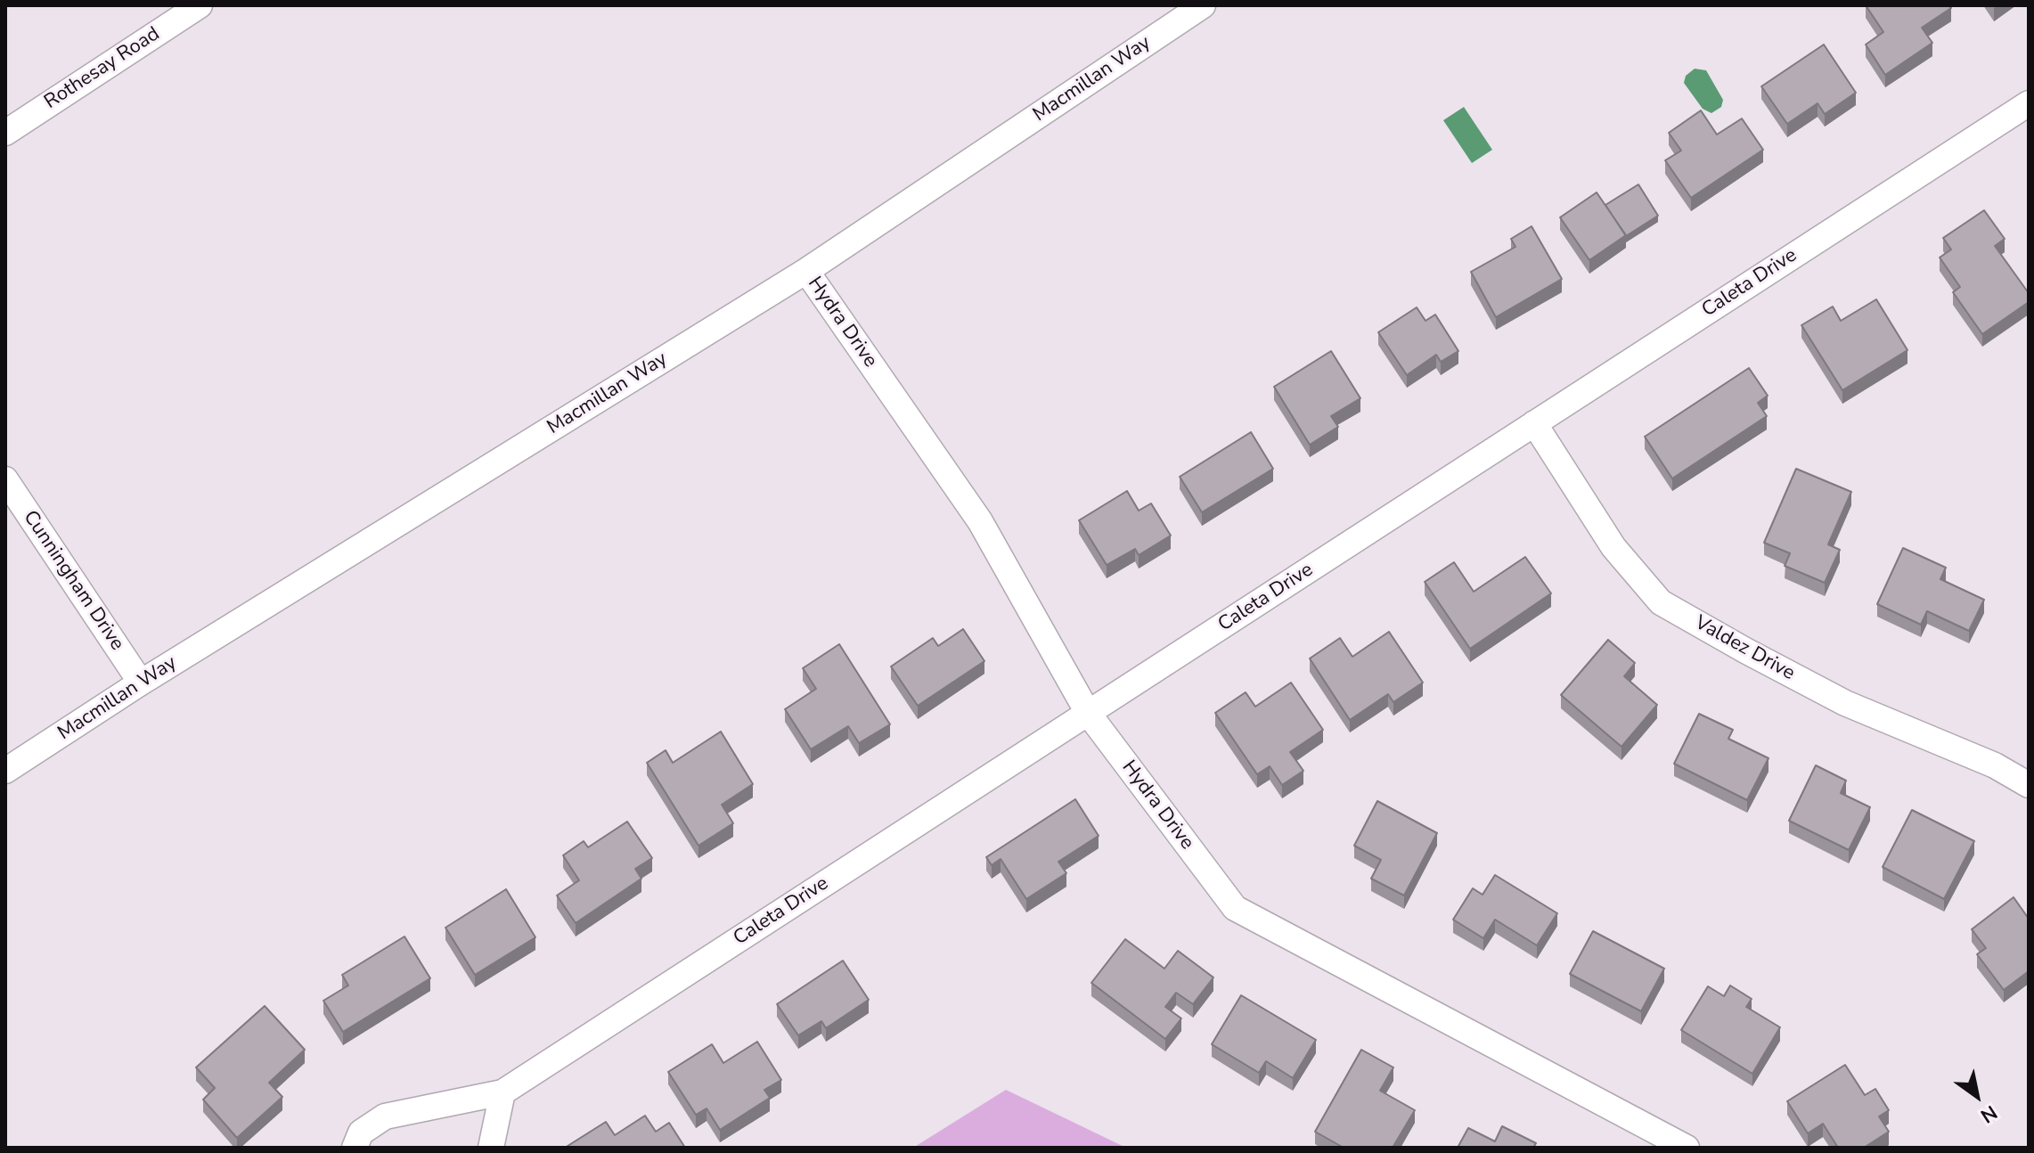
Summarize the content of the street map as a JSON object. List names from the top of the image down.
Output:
{
  "streets": {
    "street": [
      "Rothesay Road",
      "Macmillan Way",
      "Caleta Drive",
      "Hydra Drive",
      "Cunningham Drive",
      "Valdez Drive"
    ]
  },
  "crossings": [
    ["Macmillan Way", "Hydra Drive"],
    ["Macmillan Way", "Cunningham Drive"],
    ["Caleta Drive", "Hydra Drive"],
    ["Caleta Drive", "Valdez Drive"]
  ],
  "north": "bottom right"
}
